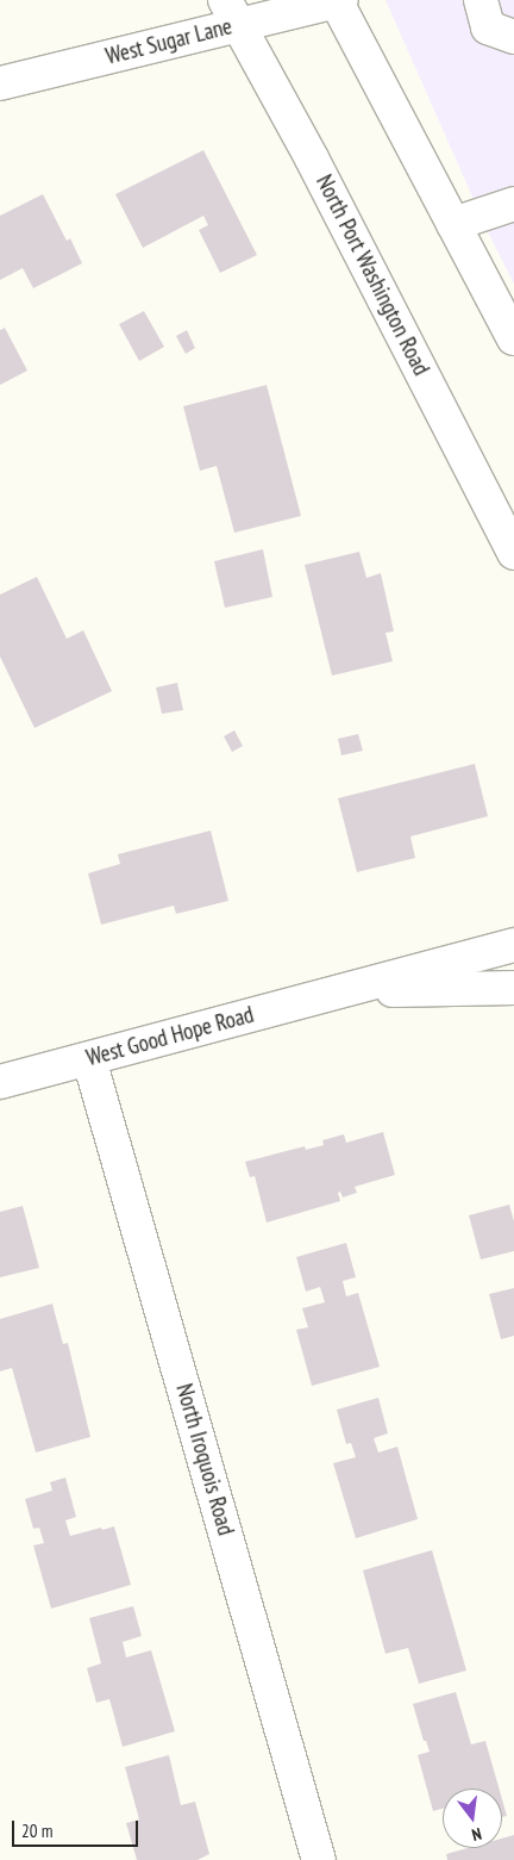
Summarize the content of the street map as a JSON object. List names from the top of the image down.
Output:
{
  "streets": {
    "street": [
      "West Sugar Lane",
      "North Port Washington Road",
      "West Good Hope Road",
      "North Iroquois Road"
    ]
  },
  "crossings": [
    ["West Sugar Lane", "North Port Washington Road"],
    ["West Good Hope Road", "North Iroquois Road"]
  ],
  "scale_bar": "20 m",
  "north": "bottom"
}
